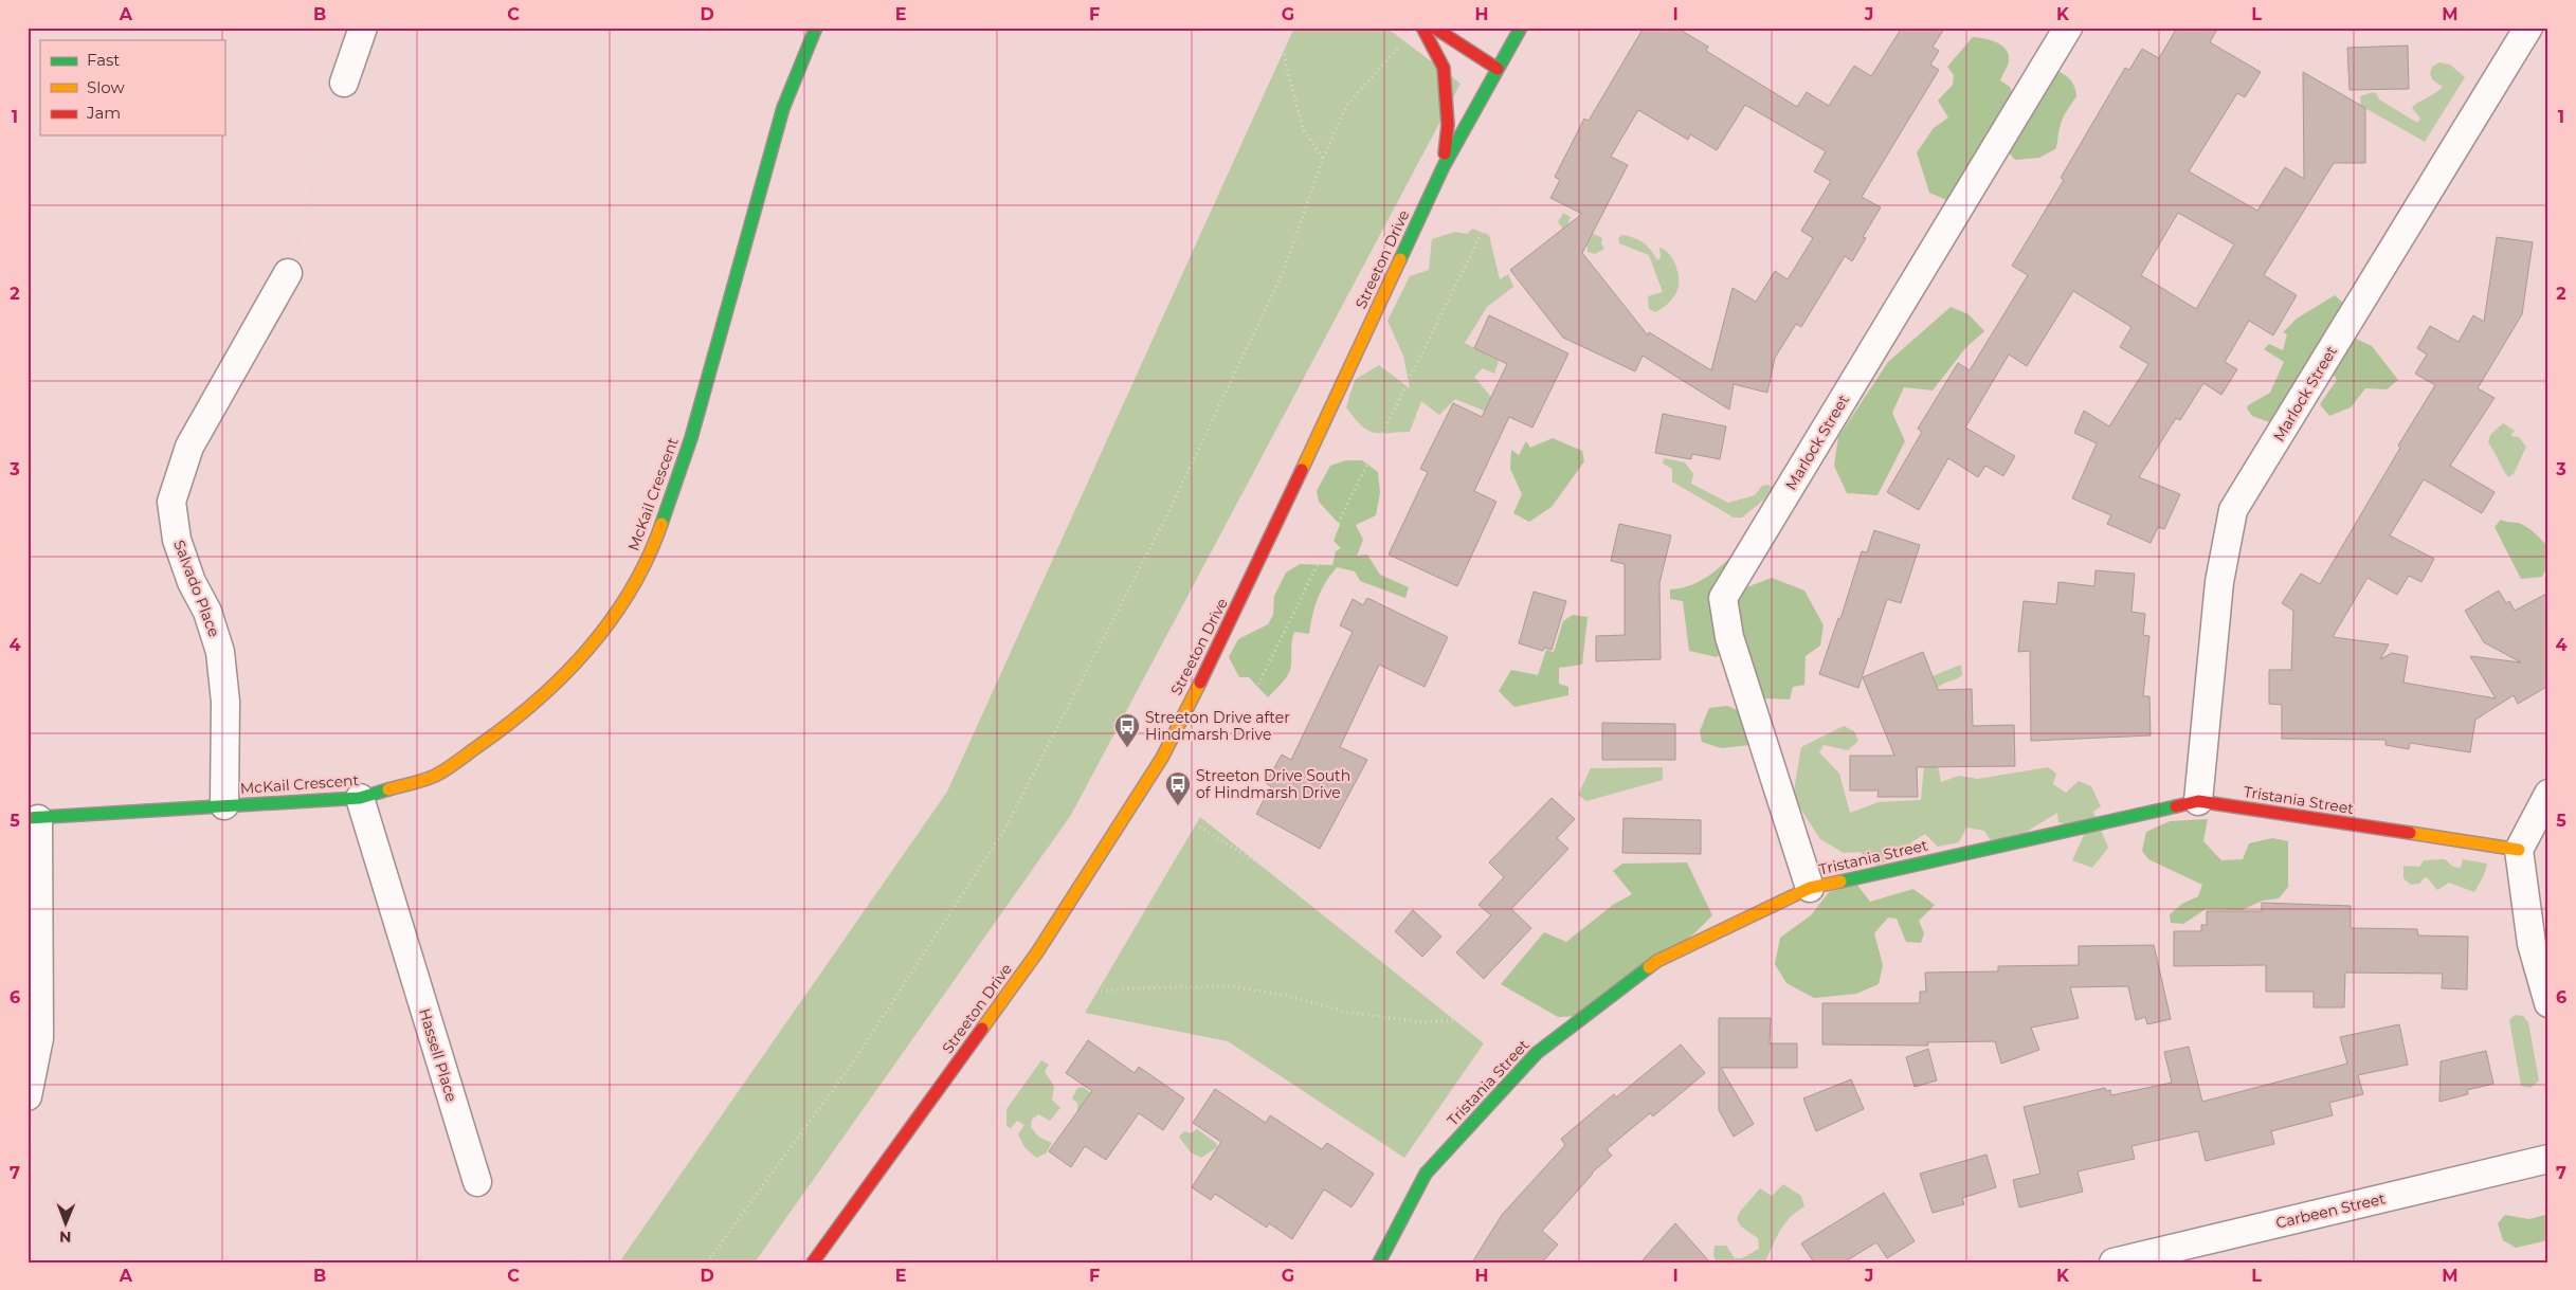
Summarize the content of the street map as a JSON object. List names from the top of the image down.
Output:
{
  "streets": {
    "street": [
      "Streeton Drive",
      "Marlock Street",
      "McKail Crescent",
      "Salvado Place",
      "Tristania Street",
      "Hassell Place",
      "Carbeen Street"
    ]
  },
  "crossings": [
    ["Marlock Street", "Tristania Street"],
    ["McKail Crescent", "Salvado Place"],
    ["McKail Crescent", "Hassell Place"]
  ],
  "places": {
    "bus stop": ["Streeton Drive after Hindmarsh Drive", "Streeton Drive South of Hindmarsh Drive"]
  },
  "legend": ["Fast", "Slow", "Jam"],
  "north": "bottom",
  "grid": {
    "columns": [
      "A",
      "B",
      "C",
      "D",
      "E",
      "F",
      "G",
      "H",
      "I",
      "J",
      "K",
      "L",
      "M"
    ],
    "rows": [
      "1",
      "2",
      "3",
      "4",
      "5",
      "6",
      "7"
    ]
  }
}
